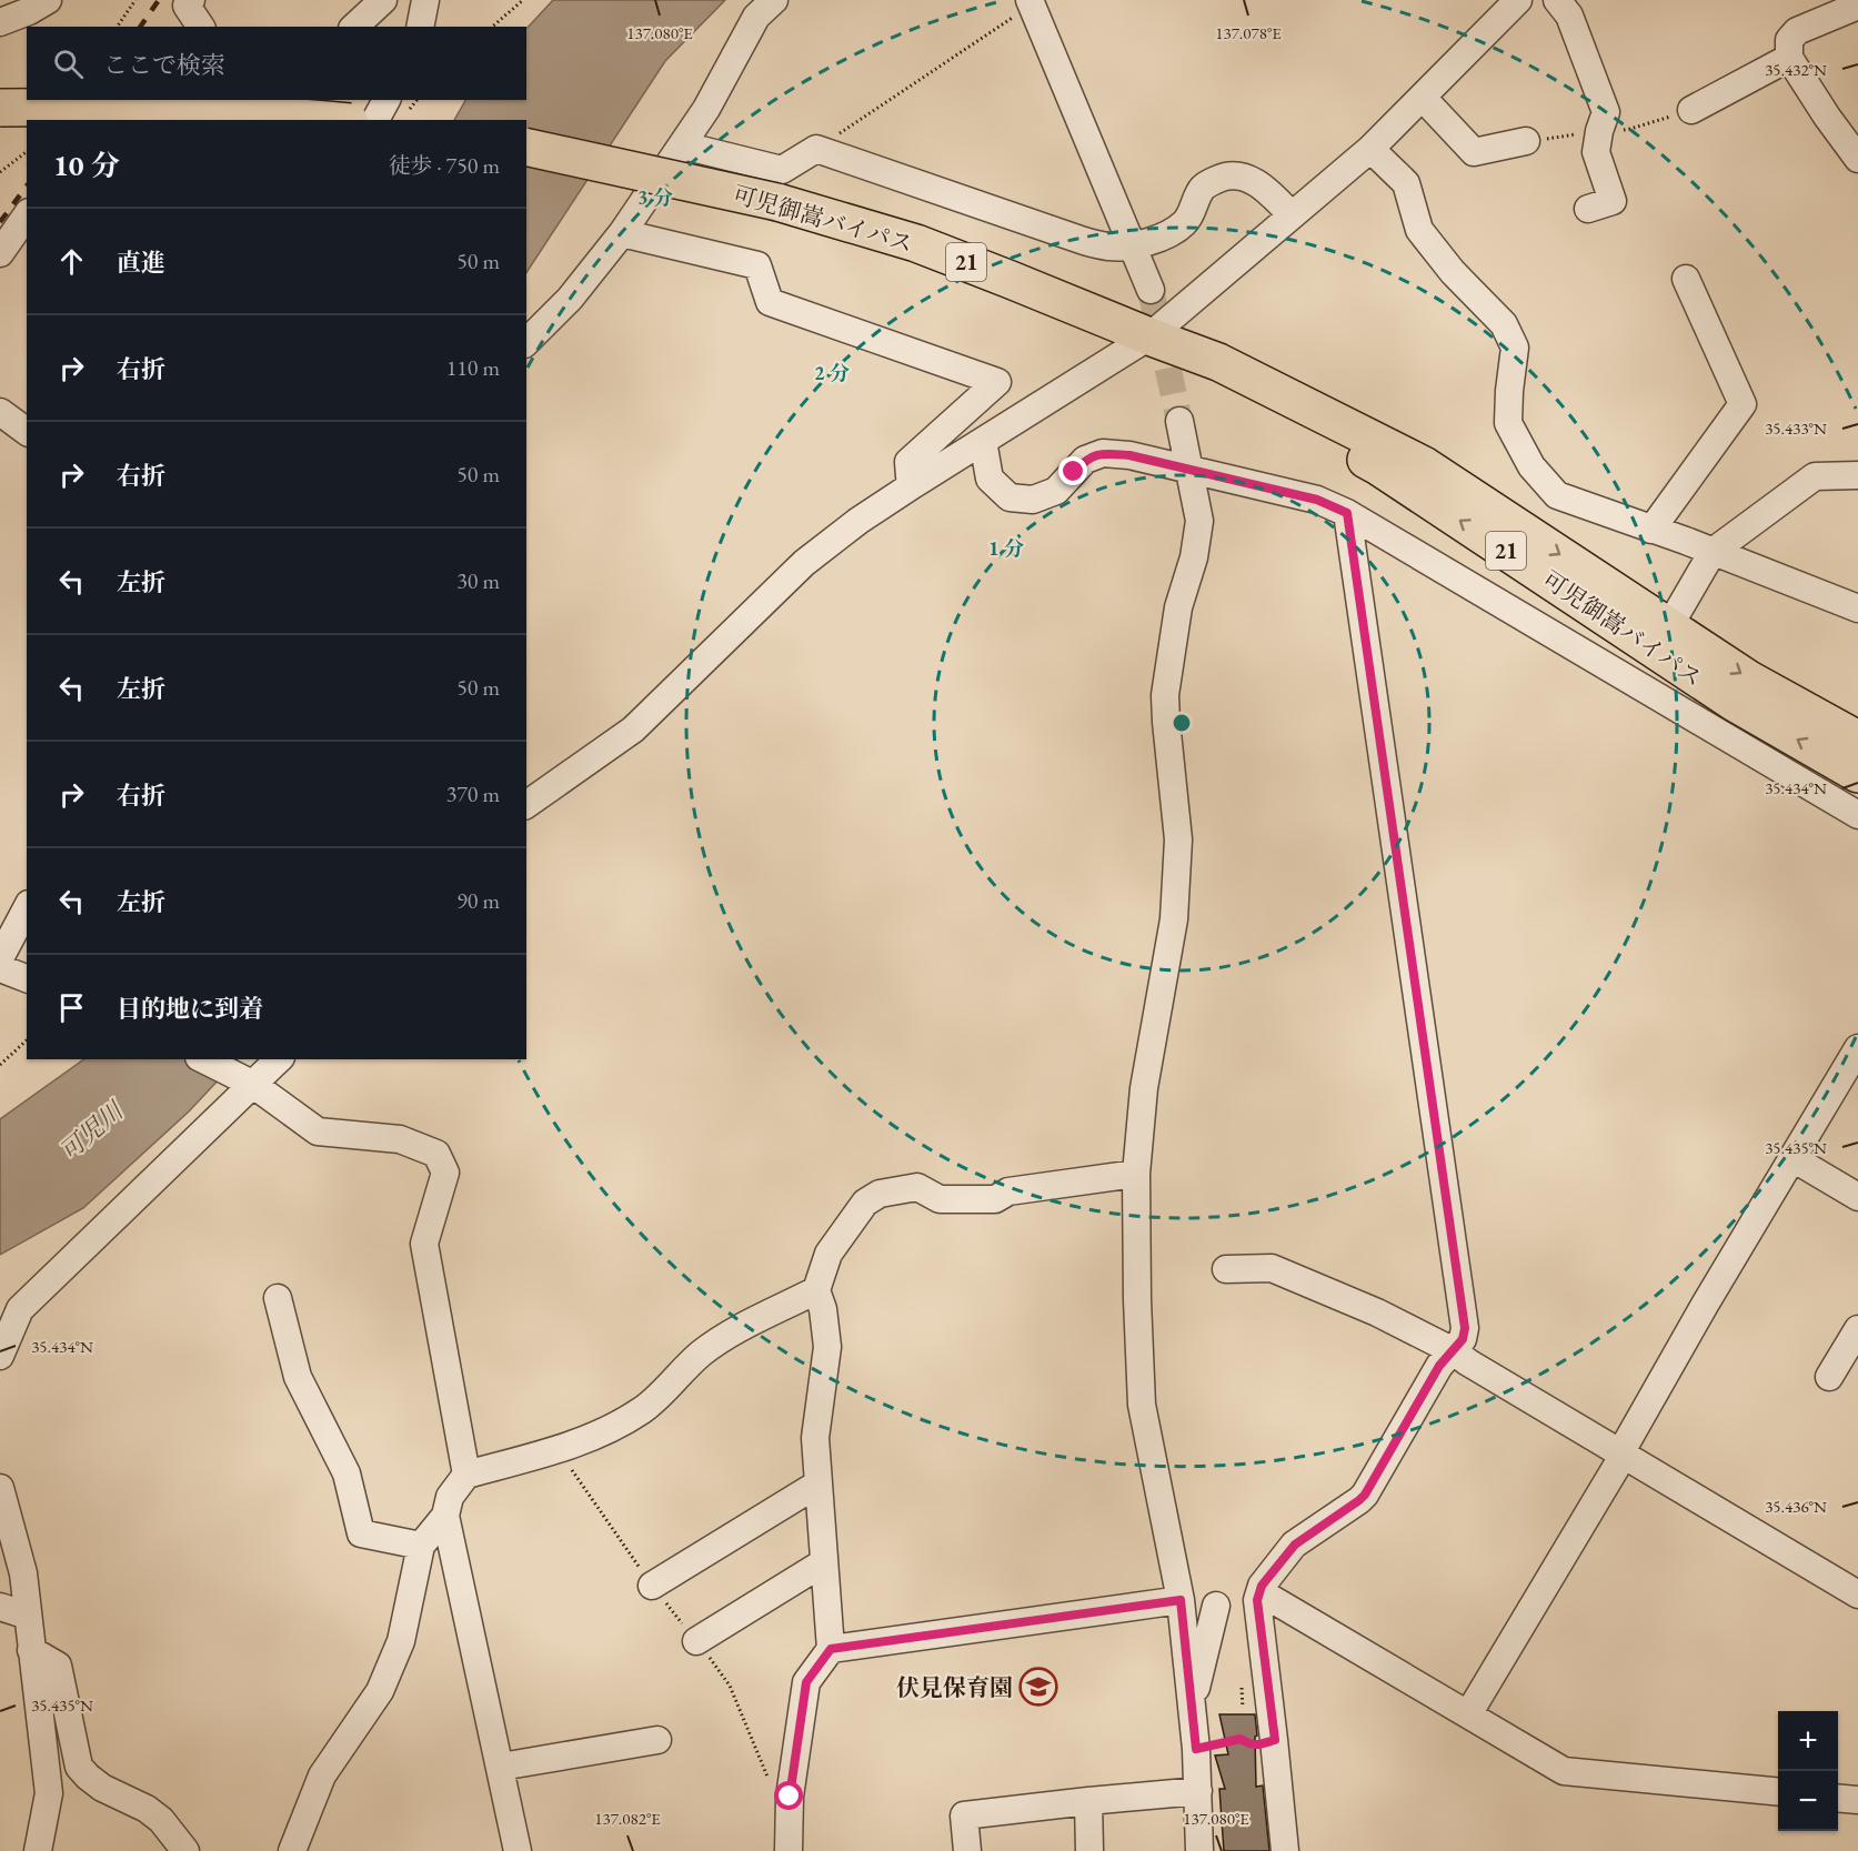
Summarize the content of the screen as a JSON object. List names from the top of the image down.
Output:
{
  "streets": {
    "highway": ["可児御嵩バイパス", "21"]
  },
  "water": ["可児川"],
  "places": {
    "school or university": ["伏見保育園"]
  },
  "page": {
    "search": "ここで検索",
    "heading": ["10 分", "徒歩 · 750 m"],
    "list": [
      ["直進", "50 m"],
      ["右折", "110 m"],
      ["右折", "50 m"],
      ["左折", "30 m"],
      ["左折", "50 m"],
      ["右折", "370 m"],
      ["左折", "90 m"],
      "目的地に到着"
    ],
    "map_buttons": ["+", "−"]
  },
  "coordinates": [
    "137.080°E",
    "137.078°E",
    "35.432°N",
    "35.433°N",
    "35.434°N",
    "35.435°N",
    "35.436°N",
    "137.082°E"
  ],
  "rings": ["3 分", "2 分", "1 分"]
}
